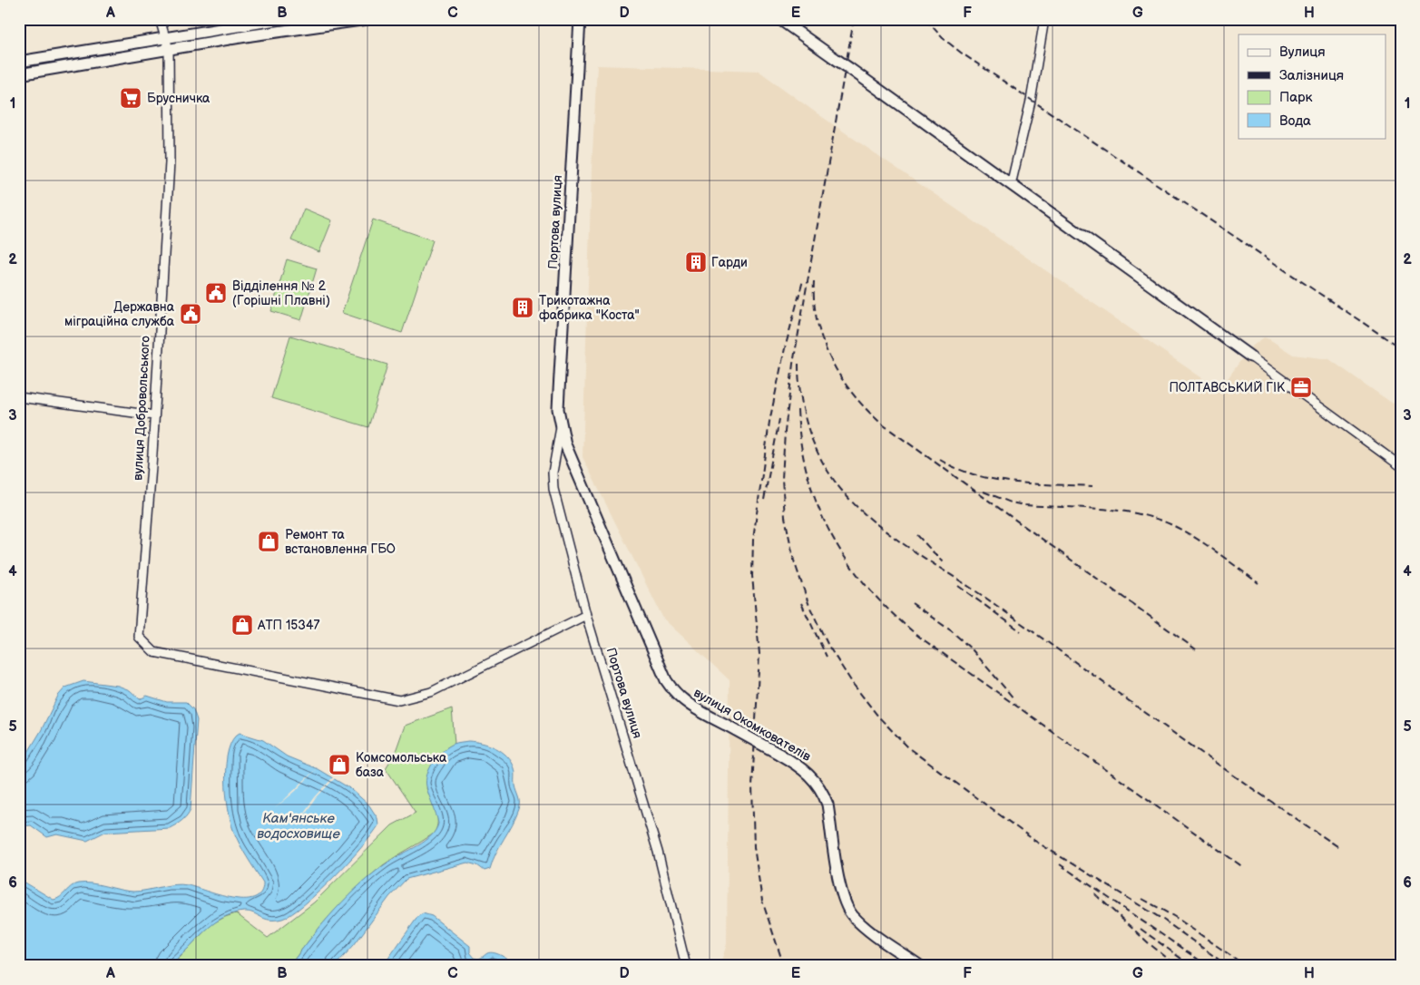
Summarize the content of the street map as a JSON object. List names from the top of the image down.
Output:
{
  "streets": {
    "street": ["Портова вулиця", "вулиця Добровольського", "вулиця Окомкователів"]
  },
  "crossings": [
    ["Портова вулиця", "вулиця Добровольського"],
    ["Портова вулиця", "вулиця Окомкователів"]
  ],
  "water": ["Кам'янське водосховище"],
  "places": {
    "supermarket": ["Брусничка"],
    "building": ["Гарди", "Трикотажна фабрика \"Коста\""],
    "public building": ["Відділення № 2 (Горішні Плавні)", "Державна міграційна служба"],
    "office": ["ПОЛТАВСЬКИЙ ГІК"],
    "shop": ["Ремонт та встановлення ГБО", "АТП 15347", "Комсомольська база"]
  },
  "legend": [
    "Вулиця",
    "Залізниця",
    "Парк",
    "Вода"
  ],
  "grid": {
    "columns": [
      "A",
      "B",
      "C",
      "D",
      "E",
      "F",
      "G",
      "H"
    ],
    "rows": [
      "1",
      "2",
      "3",
      "4",
      "5",
      "6"
    ]
  }
}
